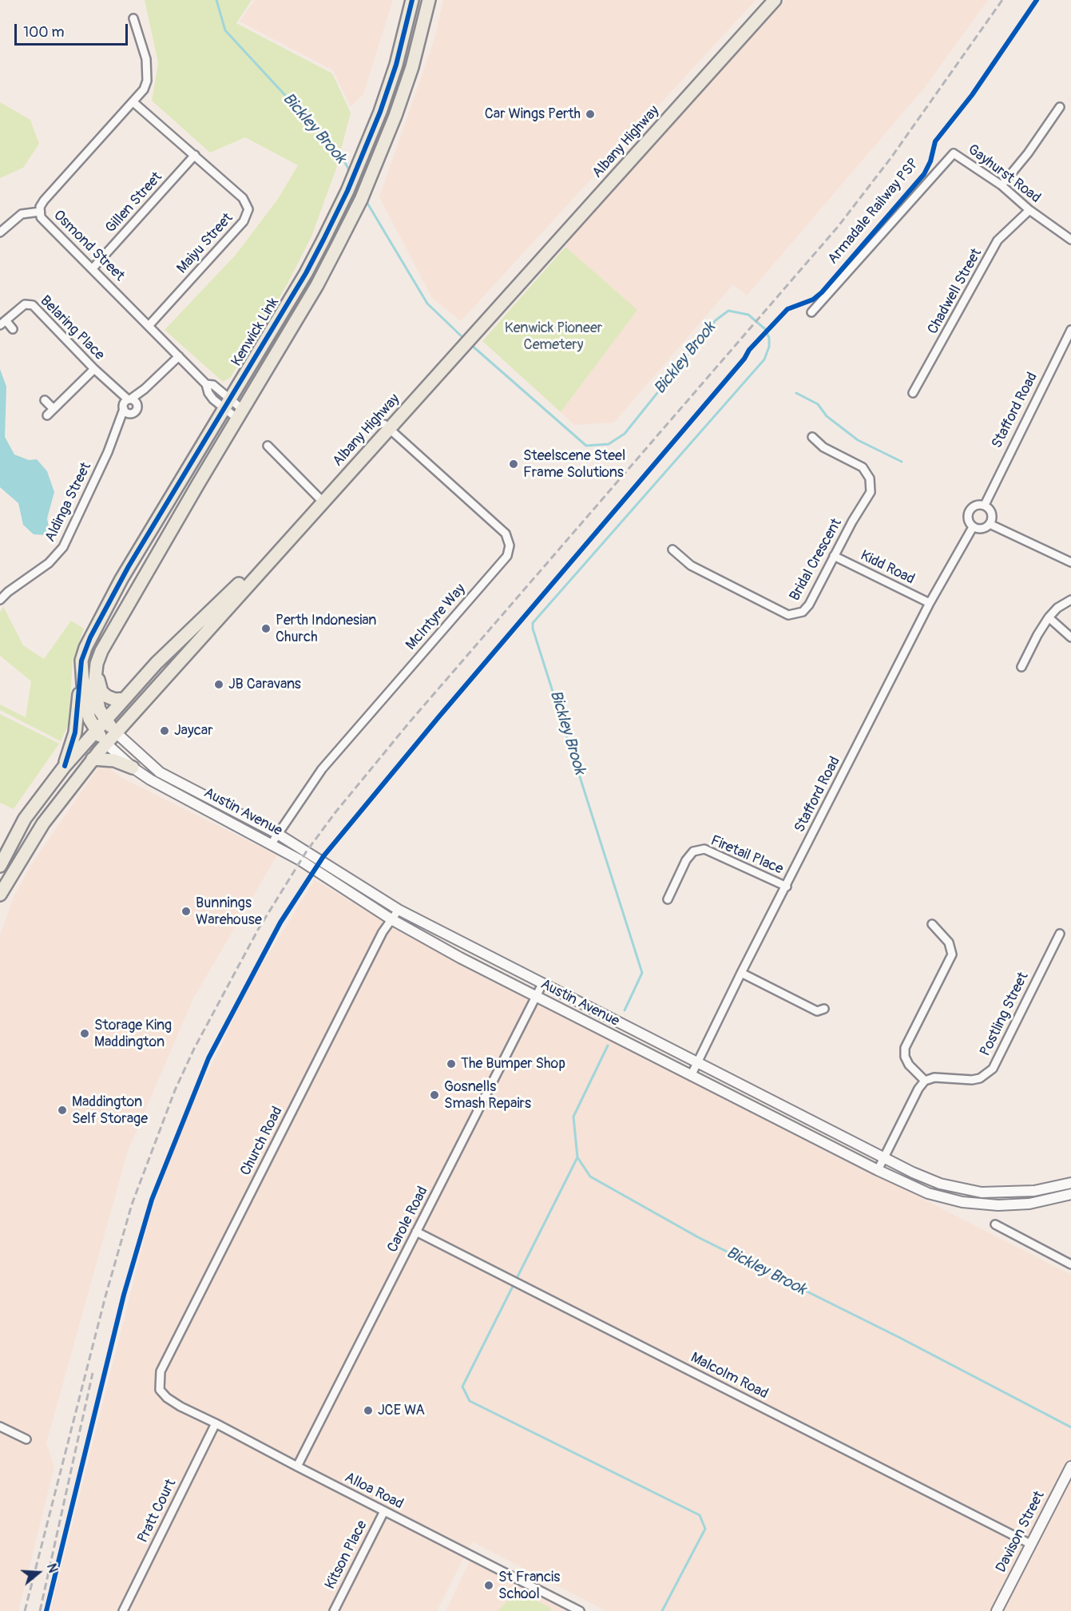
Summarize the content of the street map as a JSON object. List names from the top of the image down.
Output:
{
  "streets": {
    "highway": ["Albany Highway", "Kenwick Link"],
    "main road": ["Austin Avenue", "Davison Street"],
    "street": [
      "Gayhurst Road",
      "Gillen Street",
      "Maiyu Street",
      "Osmond Street",
      "Chadwell Street",
      "Belaring Place",
      "Stafford Road",
      "Aldinga Street",
      "Bridal Crescent",
      "Kidd Road",
      "McIntyre Way",
      "Firetail Place",
      "Postling Street",
      "Church Road",
      "Carole Road",
      "Malcolm Road",
      "Alloa Road",
      "Pratt Court",
      "Kitson Place"
    ],
    "cycle path": ["Armadale Railway PSP"]
  },
  "crossings": [
    ["Albany Highway", "Kenwick Link"],
    ["Albany Highway", "McIntyre Way"],
    ["Albany Highway", "Austin Avenue"],
    ["Gayhurst Road", "Chadwell Street"],
    ["Gillen Street", "Maiyu Street"],
    ["Gillen Street", "Osmond Street"],
    ["Maiyu Street", "Osmond Street"],
    ["Osmond Street", "Kenwick Link"],
    ["Osmond Street", "Aldinga Street"],
    ["Belaring Place", "Aldinga Street"],
    ["Kenwick Link", "Austin Avenue"],
    ["Stafford Road", "Kidd Road"],
    ["Stafford Road", "Austin Avenue"],
    ["Stafford Road", "Firetail Place"],
    ["Bridal Crescent", "Kidd Road"],
    ["McIntyre Way", "Austin Avenue"],
    ["Austin Avenue", "Church Road"],
    ["Austin Avenue", "Carole Road"],
    ["Church Road", "Alloa Road"],
    ["Carole Road", "Malcolm Road"],
    ["Carole Road", "Alloa Road"],
    ["Malcolm Road", "Davison Street"],
    ["Alloa Road", "Pratt Court"],
    ["Alloa Road", "Kitson Place"]
  ],
  "water": ["Bickley Brook"],
  "parks": ["Kenwick Pioneer Cemetery"],
  "places": [
    "Car Wings Perth",
    "Steelscene Steel Frame Solutions",
    "Perth Indonesian Church",
    "JB Caravans",
    "Jaycar",
    "Bunnings Warehouse",
    "Storage King Maddington",
    "The Bumper Shop",
    "Gosnells Smash Repairs",
    "Maddington Self Storage",
    "JCE WA",
    "St Francis School"
  ],
  "scale_bar": "100 m",
  "north": "right"
}
